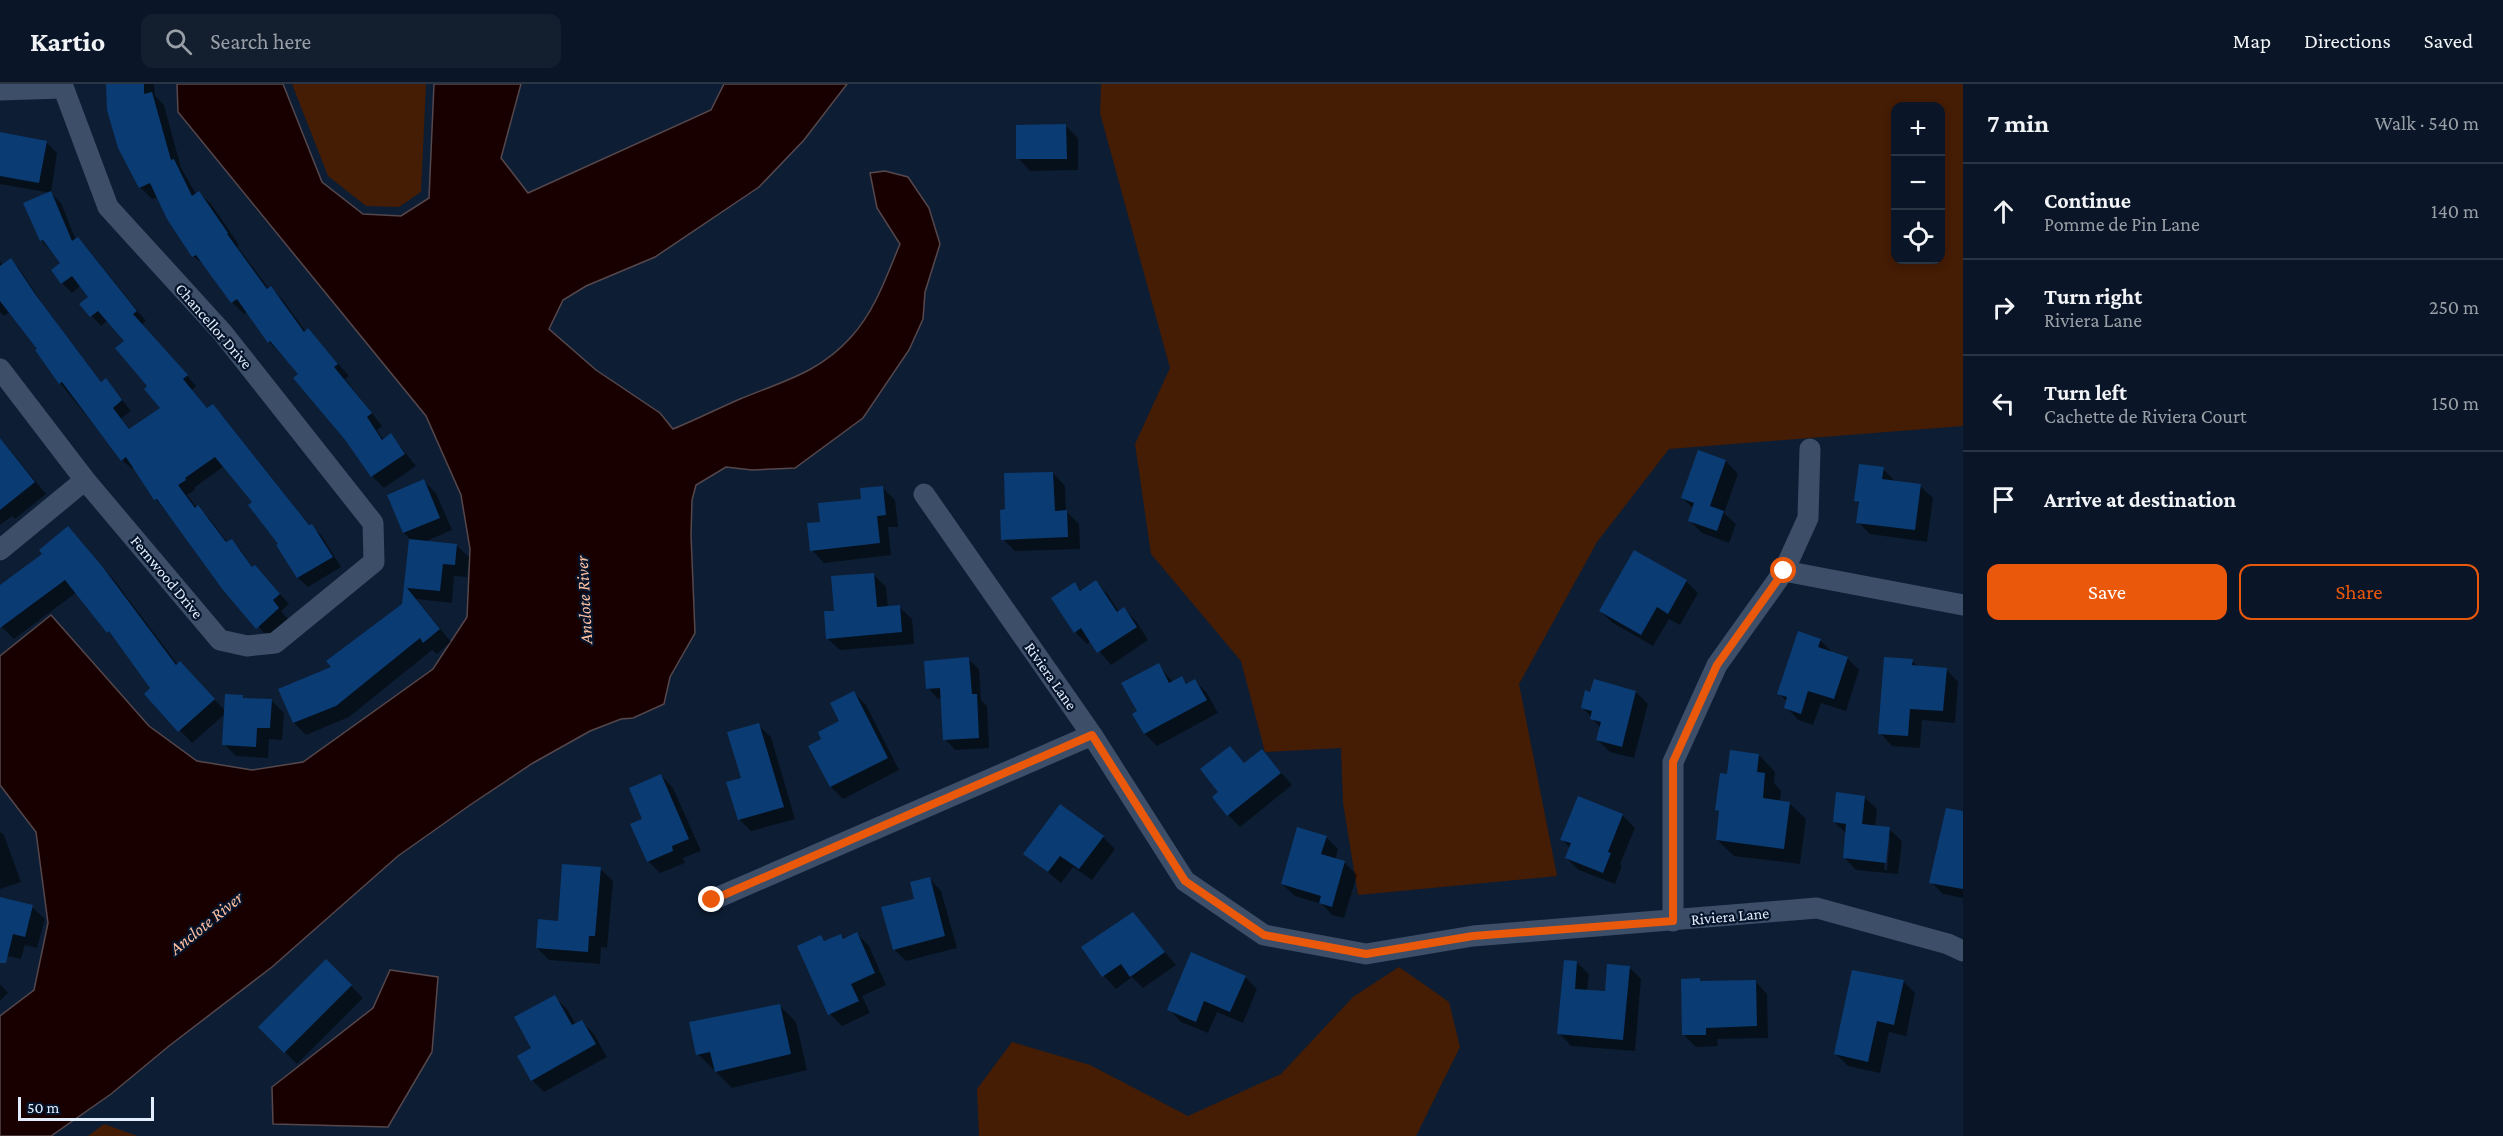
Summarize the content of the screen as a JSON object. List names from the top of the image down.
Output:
{
  "streets": {
    "street": ["Chancellor Drive", "Fernwood Drive", "Riviera Lane"]
  },
  "crossings": [
    ["Chancellor Drive", "Fernwood Drive"]
  ],
  "water": ["Anclote River"],
  "scale_bar": "50 m",
  "page": {
    "header": "Kartio",
    "search": "Search here",
    "nav": ["Map", "Directions", "Saved"],
    "heading": ["7 min", "Walk · 540 m"],
    "map_buttons": ["+", "−"],
    "list": [
      ["Continue", "Pomme de Pin Lane", "140 m"],
      ["Turn right", "Riviera Lane", "250 m"],
      ["Turn left", "Cachette de Riviera Court", "150 m"],
      "Arrive at destination"
    ],
    "buttons": ["Save", "Share"],
    "scale": "50 m"
  }
}
